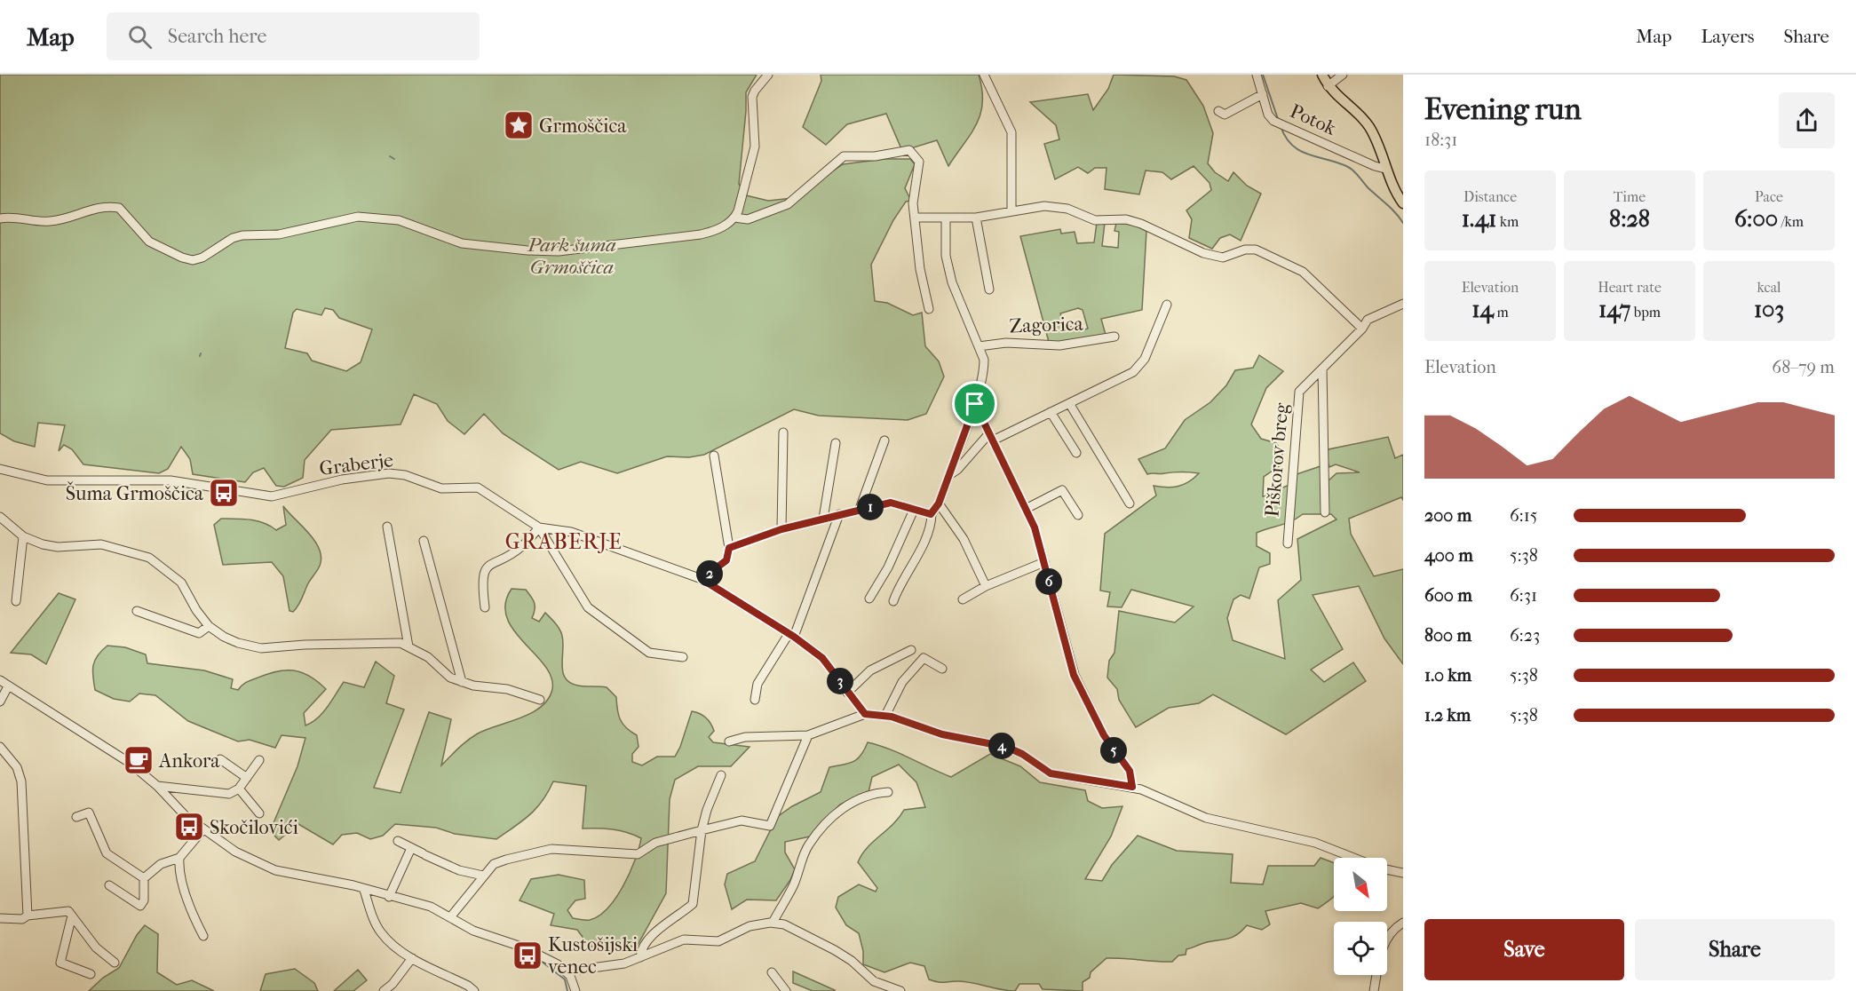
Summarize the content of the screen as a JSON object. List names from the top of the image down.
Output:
{
  "streets": {
    "street": [
      "Potok",
      "Zagorica",
      "Piškorov breg",
      "Graberje"
    ]
  },
  "districts": ["GRABERJE"],
  "parks": ["Park šuma Grmoščica"],
  "places": {
    "place": ["Grmoščica"],
    "bus stop": ["Šuma Grmoščica", "Skočilovići", "Kustošijski venec"],
    "cafe": ["Ankora"]
  },
  "north": "bottom right",
  "page": {
    "header": "Map",
    "search": "Search here",
    "nav": ["Map", "Layers", "Share"],
    "heading": ["Evening run", "18:31"],
    "stats": [
      ["Distance", "1.41 km"],
      ["Time", "8:28"],
      ["Pace", "6:00 /km"],
      ["Elevation", "14 m"],
      ["Heart rate", "147 bpm"],
      ["kcal", "103"]
    ],
    "chart": ["Elevation", "68–79 m"],
    "pins": [
      "1",
      "2",
      "6",
      "3",
      "4",
      "5"
    ],
    "list": [
      {
        "name": "200 m",
        "note": "6:15"
      },
      {
        "name": "400 m",
        "note": "5:38"
      },
      {
        "name": "600 m",
        "note": "6:31"
      },
      {
        "name": "800 m",
        "note": "6:23"
      },
      {
        "name": "1.0 km",
        "note": "5:38"
      },
      {
        "name": "1.2 km",
        "note": "5:38"
      }
    ],
    "buttons": ["Save", "Share"]
  }
}
